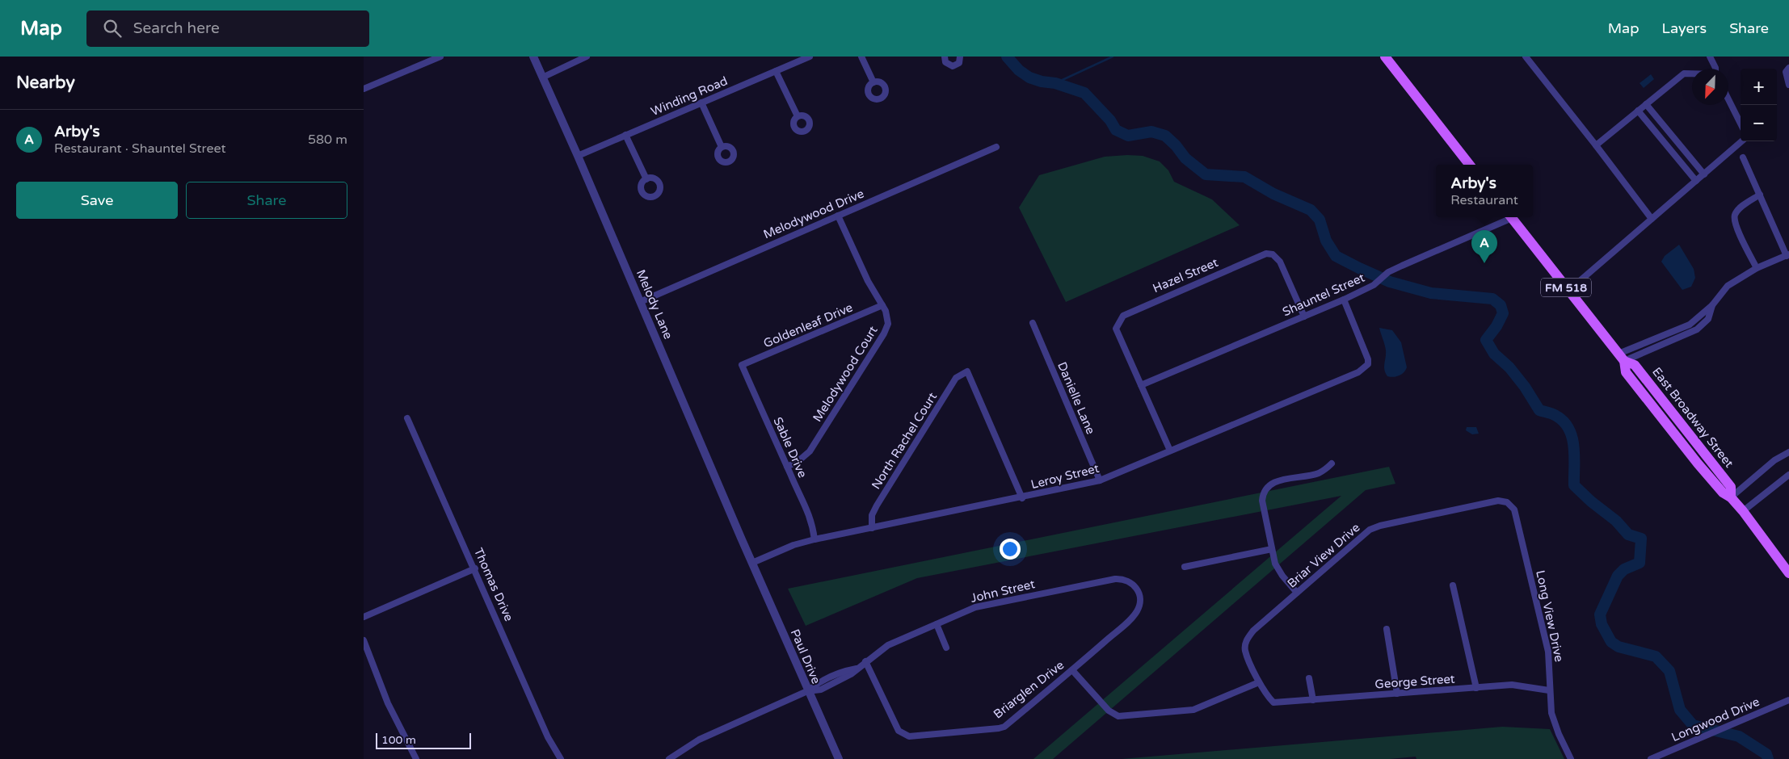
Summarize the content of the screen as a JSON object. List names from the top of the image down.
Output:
{
  "streets": {
    "main road": ["FM 518", "East Broadway Street"],
    "street": [
      "Winding Road",
      "Melodywood Drive",
      "Hazel Street",
      "Shauntel Street",
      "Melody Lane",
      "Goldenleaf Drive",
      "Melodywood Court",
      "Danielle Lane",
      "North Rachel Court",
      "Sable Drive",
      "Leroy Street",
      "Briar View Drive",
      "Thomas Drive",
      "John Street",
      "Long View Drive",
      "Paul Drive",
      "George Street",
      "Briarglen Drive",
      "Longwood Drive"
    ]
  },
  "crossings": [
    ["Winding Road", "Melody Lane"],
    ["Melodywood Drive", "Melody Lane"],
    ["Melodywood Drive", "Melodywood Court"],
    ["Hazel Street", "Shauntel Street"],
    ["Shauntel Street", "Leroy Street"],
    ["Melody Lane", "Leroy Street"],
    ["Melody Lane", "Paul Drive"],
    ["Goldenleaf Drive", "Melodywood Court"],
    ["Goldenleaf Drive", "Sable Drive"],
    ["Melodywood Court", "Sable Drive"],
    ["Danielle Lane", "Leroy Street"],
    ["North Rachel Court", "Leroy Street"],
    ["Sable Drive", "Leroy Street"],
    ["Leroy Street", "Paul Drive"],
    ["Briar View Drive", "Long View Drive"],
    ["Briar View Drive", "George Street"],
    ["John Street", "Paul Drive"],
    ["John Street", "Briarglen Drive"],
    ["Long View Drive", "George Street"]
  ],
  "scale_bar": "100 m",
  "north": "bottom left",
  "page": {
    "header": "Map",
    "search": "Search here",
    "nav": ["Map", "Layers", "Share"],
    "heading": "Nearby",
    "map_buttons": ["+", "−"],
    "list": [
      {
        "mark": "A",
        "name": "Arby's",
        "note": "Restaurant · Shauntel Street",
        "value": "580 m"
      }
    ],
    "popup": ["Arby's", "Restaurant"],
    "buttons": ["Save", "Share"],
    "pins": "A",
    "scale": "100 m"
  }
}
